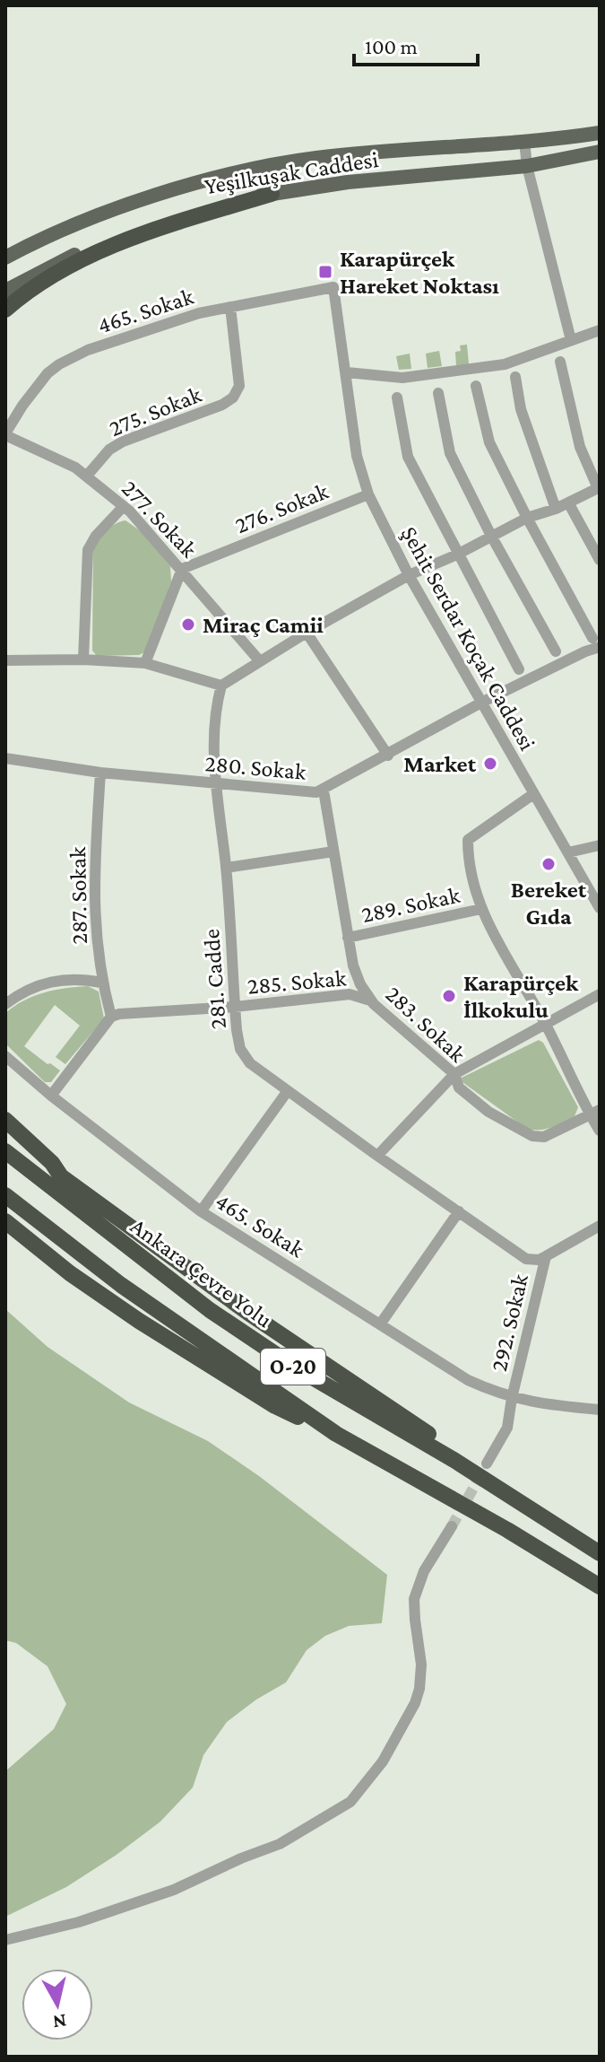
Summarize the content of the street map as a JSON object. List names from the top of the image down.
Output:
{
  "streets": {
    "highway": ["Ankara Çevre Yolu", "O-20"],
    "main road": ["Yeşilkuşak Caddesi"],
    "street": [
      "465. Sokak",
      "275. Sokak",
      "276. Sokak",
      "277. Sokak",
      "Şehit Serdar Koçak Caddesi",
      "280. Sokak",
      "287. Sokak",
      "289. Sokak",
      "281. Cadde",
      "285. Sokak",
      "283. Sokak",
      "292. Sokak"
    ]
  },
  "crossings": [
    ["465. Sokak", "275. Sokak"],
    ["465. Sokak", "277. Sokak"],
    ["465. Sokak", "Şehit Serdar Koçak Caddesi"],
    ["465. Sokak", "292. Sokak"],
    ["275. Sokak", "277. Sokak"],
    ["276. Sokak", "277. Sokak"],
    ["276. Sokak", "Şehit Serdar Koçak Caddesi"],
    ["Şehit Serdar Koçak Caddesi", "280. Sokak"],
    ["280. Sokak", "287. Sokak"],
    ["280. Sokak", "281. Cadde"],
    ["280. Sokak", "283. Sokak"],
    ["287. Sokak", "285. Sokak"],
    ["289. Sokak", "283. Sokak"],
    ["281. Cadde", "285. Sokak"],
    ["281. Cadde", "292. Sokak"],
    ["285. Sokak", "283. Sokak"]
  ],
  "places": {
    "transit": ["Karapürçek Hareket Noktası"],
    "other": [
      "Miraç Camii",
      "Market",
      "Bereket Gıda",
      "Karapürçek İlkokulu"
    ]
  },
  "scale_bar": "100 m",
  "north": "bottom"
}
